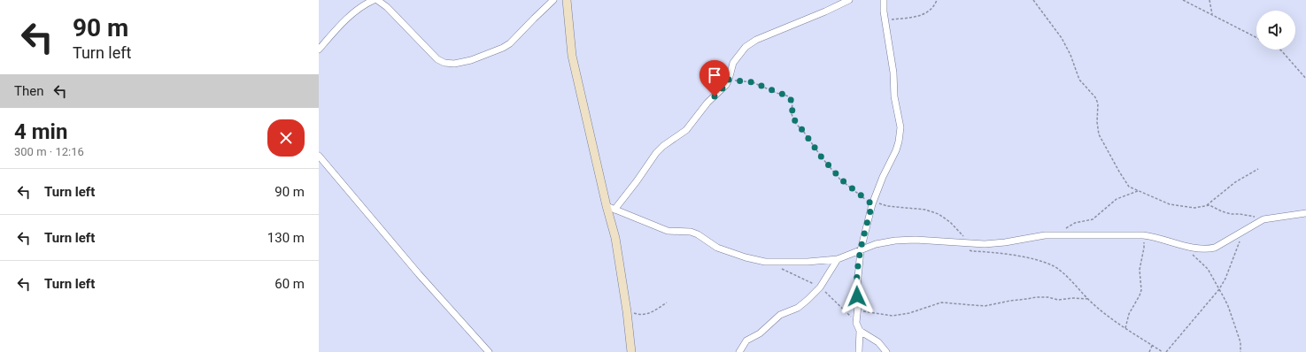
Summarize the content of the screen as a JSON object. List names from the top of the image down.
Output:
{
  "page": {
    "turn": ["90 m", "Turn left"],
    "then": "Then",
    "heading": ["4 min", "300 m · 12:16"],
    "list": [
      {
        "name": "Turn left",
        "value": "90 m"
      },
      {
        "name": "Turn left",
        "value": "130 m"
      },
      {
        "name": "Turn left",
        "value": "60 m"
      }
    ]
  }
}
